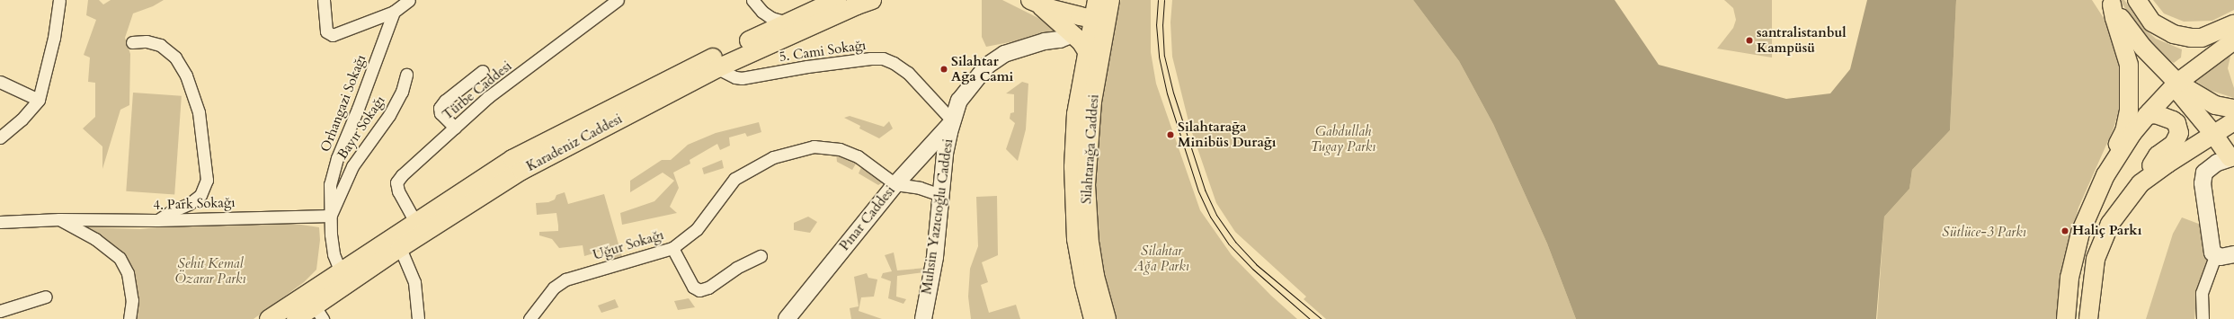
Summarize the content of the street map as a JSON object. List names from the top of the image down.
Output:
{
  "streets": {
    "main road": [
      "Karadeniz Caddesi",
      "Silahtarağa Caddesi",
      "Muhsin Yazıcıoğlu Caddesi",
      "Pınar Caddesi"
    ],
    "street": [
      "5. Cami Sokağı",
      "Türbe Caddesi",
      "Orhangazi Sokağı",
      "Bayır Sokağı",
      "4. Park Sokağı",
      "Uğur Sokağı"
    ]
  },
  "crossings": [
    ["5. Cami Sokağı", "Karadeniz Caddesi"],
    ["5. Cami Sokağı", "Muhsin Yazıcıoğlu Caddesi"],
    ["5. Cami Sokağı", "Pınar Caddesi"],
    ["Türbe Caddesi", "Karadeniz Caddesi"],
    ["Orhangazi Sokağı", "Bayır Sokağı"],
    ["Orhangazi Sokağı", "Karadeniz Caddesi"],
    ["Orhangazi Sokağı", "4. Park Sokağı"],
    ["Bayır Sokağı", "4. Park Sokağı"],
    ["Muhsin Yazıcıoğlu Caddesi", "Pınar Caddesi"],
    ["Muhsin Yazıcıoğlu Caddesi", "Uğur Sokağı"],
    ["Pınar Caddesi", "Uğur Sokağı"]
  ],
  "parks": [
    "Gabdullah Tugay Parkı",
    "Sütlüce-3 Parkı",
    "Silahtar Ağa Parkı",
    "Şehit Kemal Özarar Parkı"
  ],
  "places": [
    "santralistanbul Kampüsü",
    "Silahtar Ağa Cami",
    "Silahtarağa Minibüs Durağı",
    "Haliç Parkı"
  ]
}
